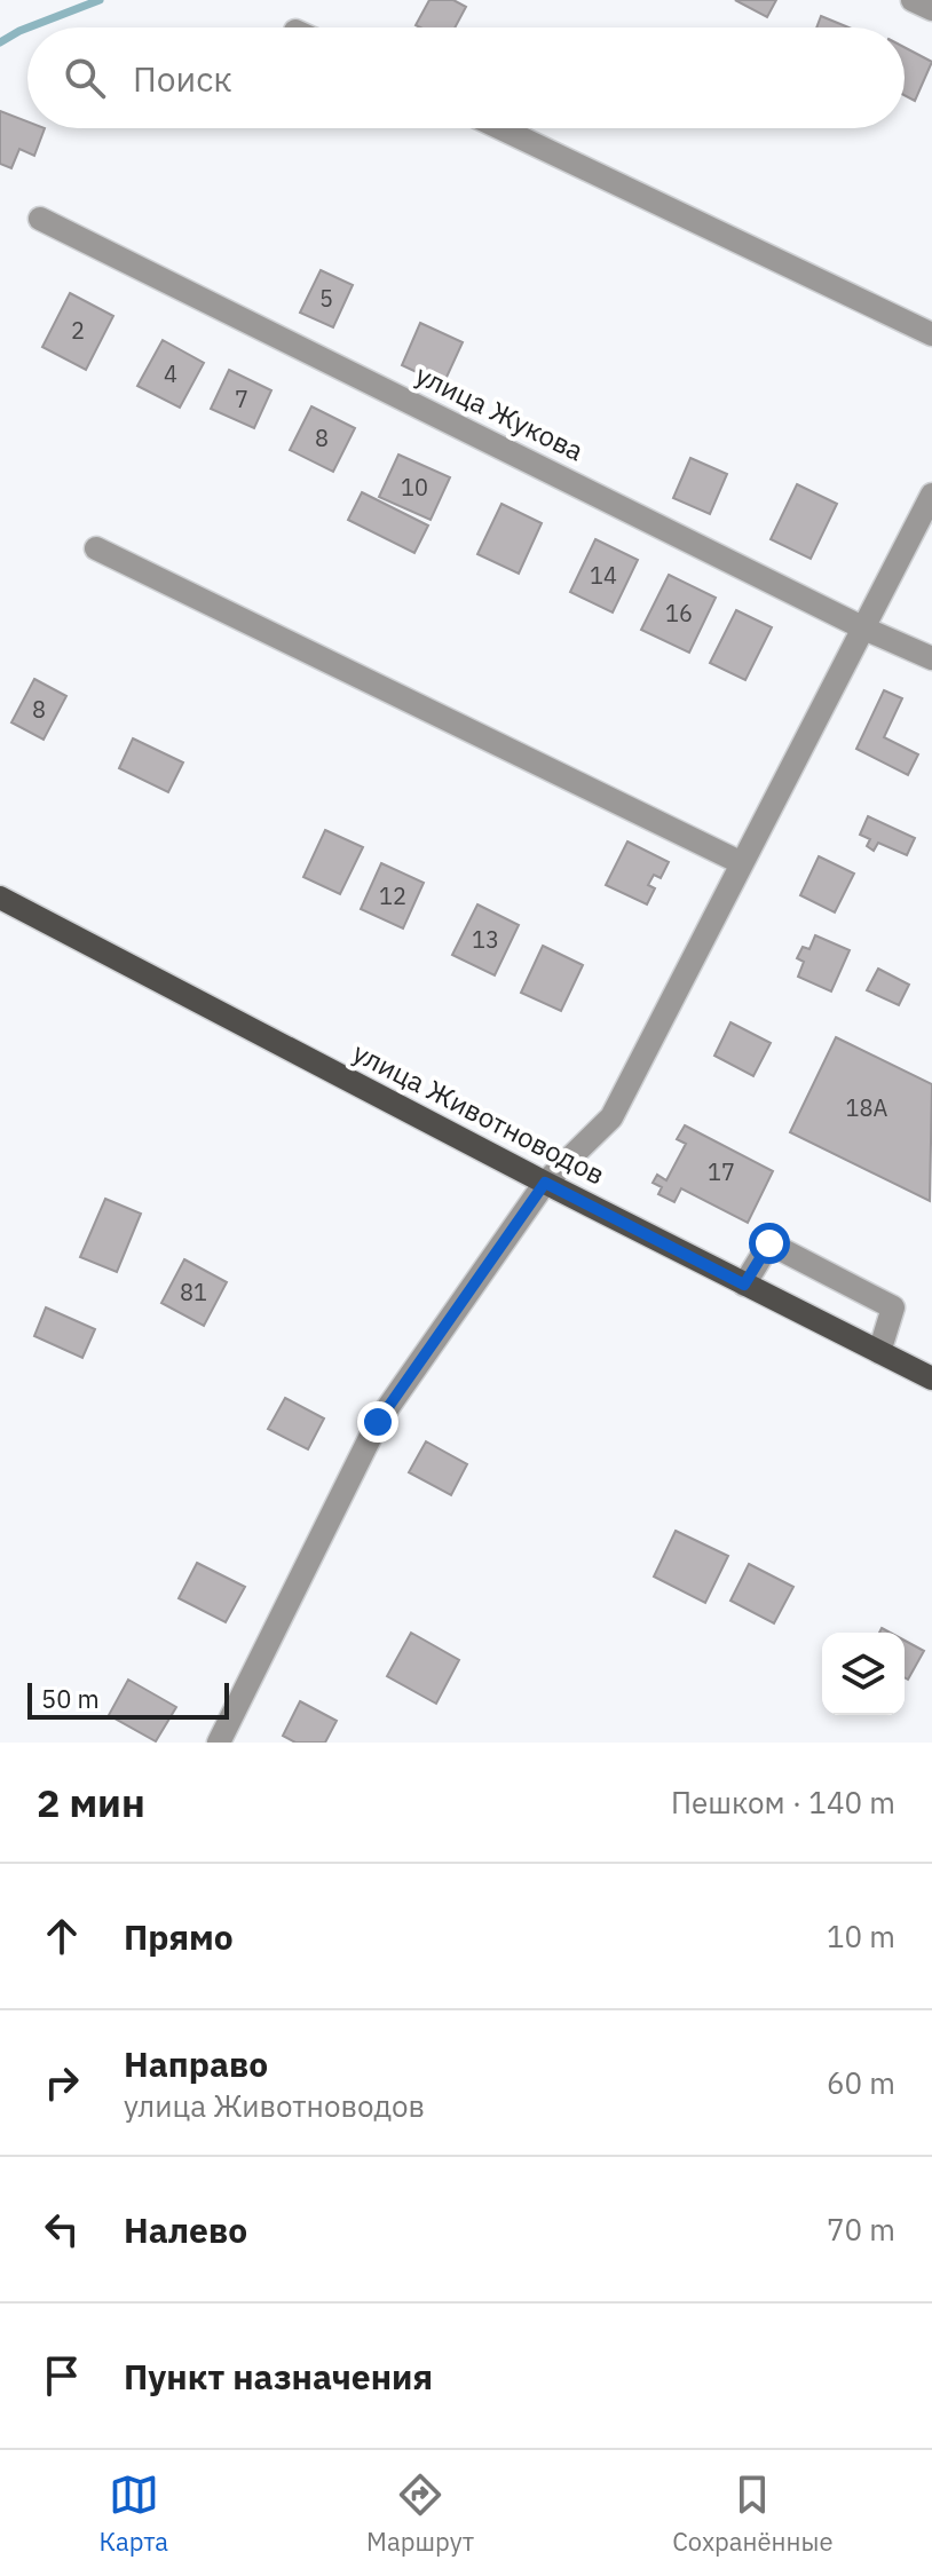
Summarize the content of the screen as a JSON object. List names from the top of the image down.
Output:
{
  "streets": {
    "main road": ["улица Животноводов"],
    "street": ["улица Жукова"]
  },
  "house_numbers": [
    "5",
    "2",
    "4",
    "7",
    "8",
    "10",
    "14",
    "16",
    "8",
    "12",
    "13",
    "18А",
    "17",
    "81"
  ],
  "scale_bar": "50 m",
  "page": {
    "search": "Поиск",
    "scale": "50 m",
    "heading": ["2 мин", "Пешком · 140 m"],
    "list": [
      ["Прямо", "10 m"],
      ["Направо", "улица Животноводов", "60 m"],
      ["Налево", "70 m"],
      "Пункт назначения"
    ],
    "nav": ["Карта", "Маршрут", "Сохранённые"]
  }
}
